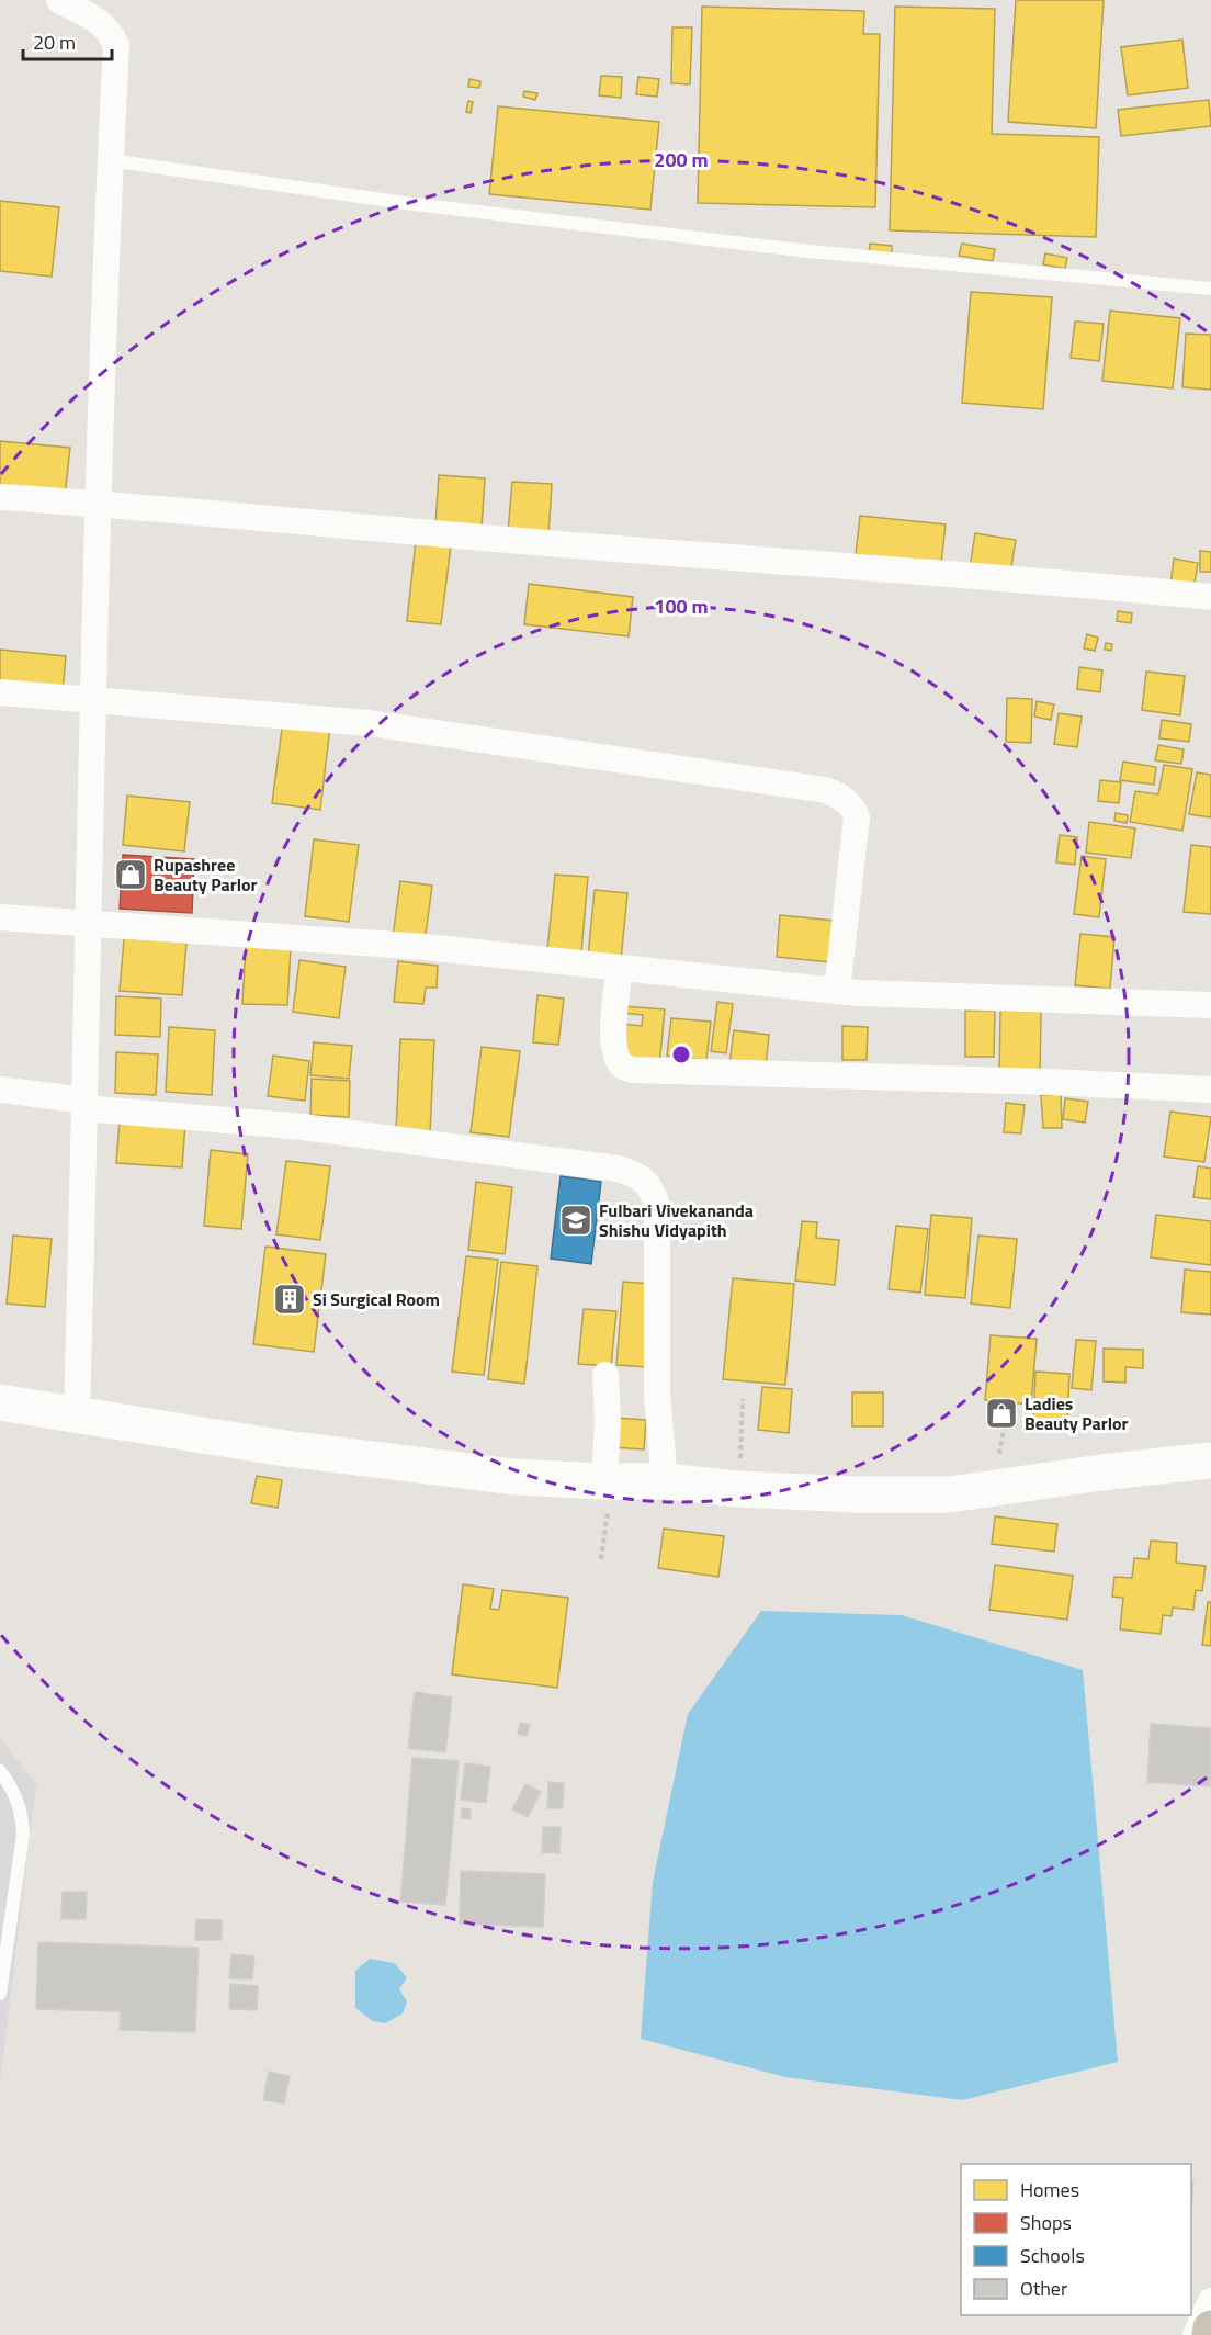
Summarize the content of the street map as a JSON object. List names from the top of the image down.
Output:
{
  "places": {
    "shop": ["Rupashree Beauty Parlor", "Ladies Beauty Parlor"],
    "school or university": ["Fulbari Vivekananda Shishu Vidyapith"],
    "building": ["Si Surgical Room"]
  },
  "legend": [
    "Homes",
    "Shops",
    "Schools",
    "Other"
  ],
  "scale_bar": "20 m",
  "rings": ["200 m", "100 m"]
}
